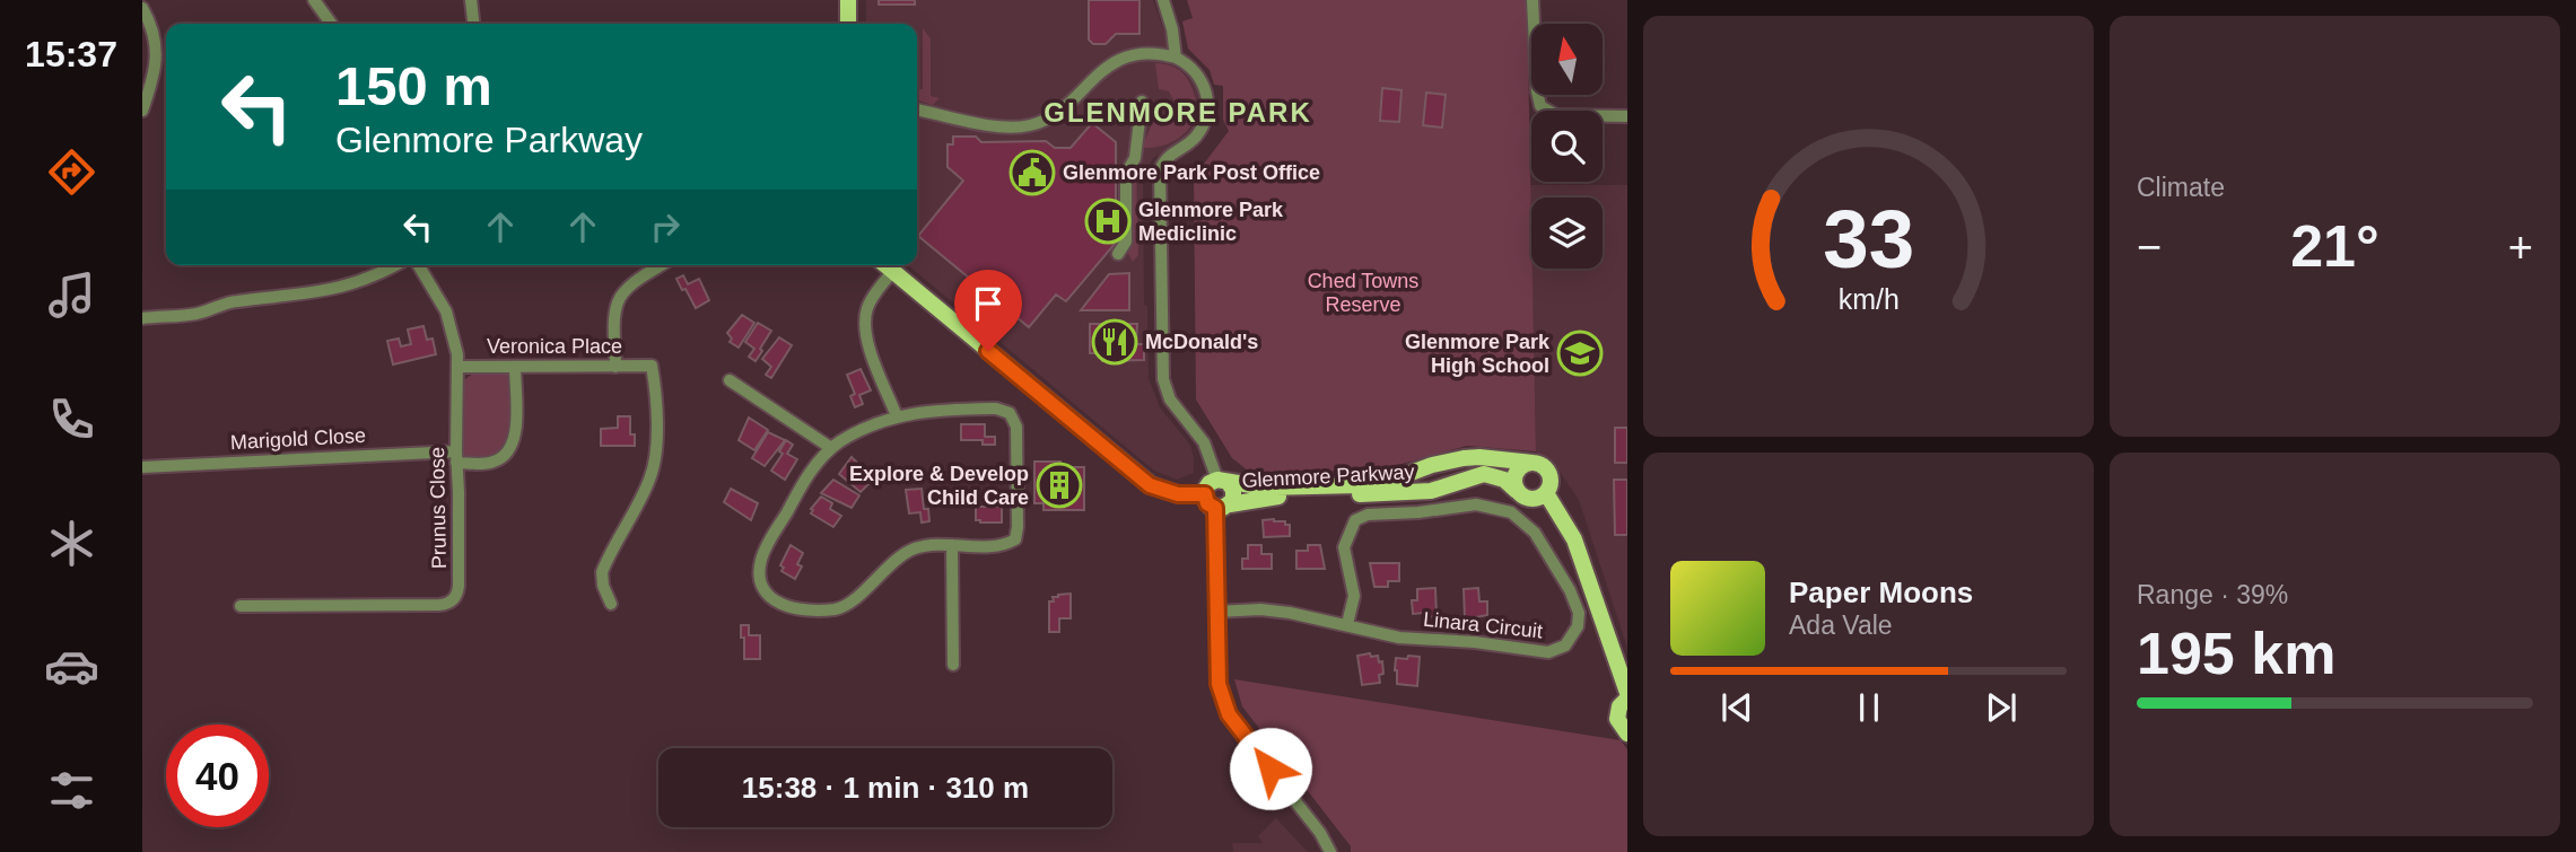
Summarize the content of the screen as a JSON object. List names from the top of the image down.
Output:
{
  "streets": {
    "main road": ["Glenmore Parkway"],
    "street": [
      "Veronica Place",
      "Marigold Close",
      "Prunus Close",
      "Linara Circuit"
    ]
  },
  "crossings": [
    ["Veronica Place", "Marigold Close"],
    ["Veronica Place", "Prunus Close"],
    ["Marigold Close", "Prunus Close"]
  ],
  "districts": ["GLENMORE PARK"],
  "parks": ["Ched Towns Reserve"],
  "places": {
    "public building": ["Glenmore Park Post Office"],
    "hospital": ["Glenmore Park Mediclinic"],
    "restaurant": ["McDonald's"],
    "school or university": ["Glenmore Park High School"],
    "building": ["Explore & Develop Child Care"]
  },
  "north": "top",
  "page": {
    "tabs": "15:37",
    "tile": [
      "Climate",
      ["Range · 39%", "195 km"]
    ],
    "turn": ["150 m", "Glenmore Parkway"],
    "heat": ["−", "21°", "+"],
    "song": ["Paper Moons", "Ada Vale"],
    "limit": "40",
    "trip": "15:38 · 1 min · 310 m",
    "gauge": ["33", "km/h"]
  }
}
